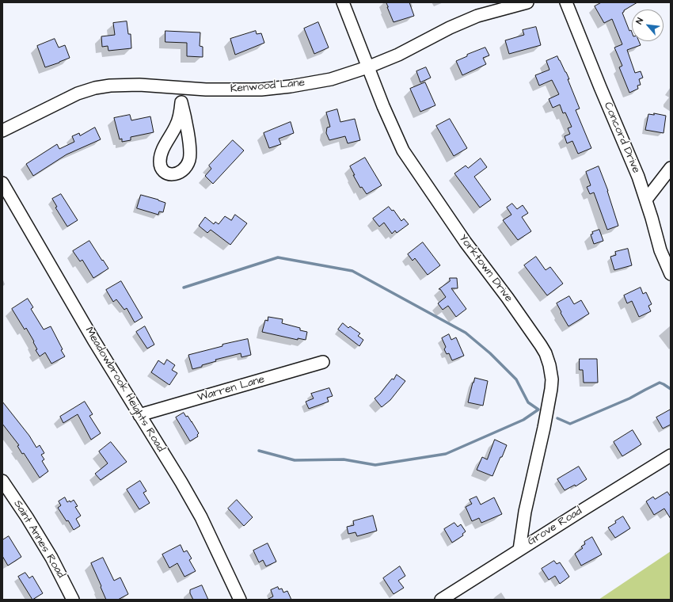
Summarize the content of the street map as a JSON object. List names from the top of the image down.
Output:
{
  "streets": {
    "street": [
      "Kenwood Lane",
      "Concord Drive",
      "Yorktown Drive",
      "Warren Lane",
      "Meadowbrook Heights Road",
      "Grove Road",
      "Saint Annes Road"
    ]
  },
  "crossings": [
    ["Kenwood Lane", "Yorktown Drive"],
    ["Yorktown Drive", "Grove Road"],
    ["Warren Lane", "Meadowbrook Heights Road"]
  ],
  "north": "top left"
}
